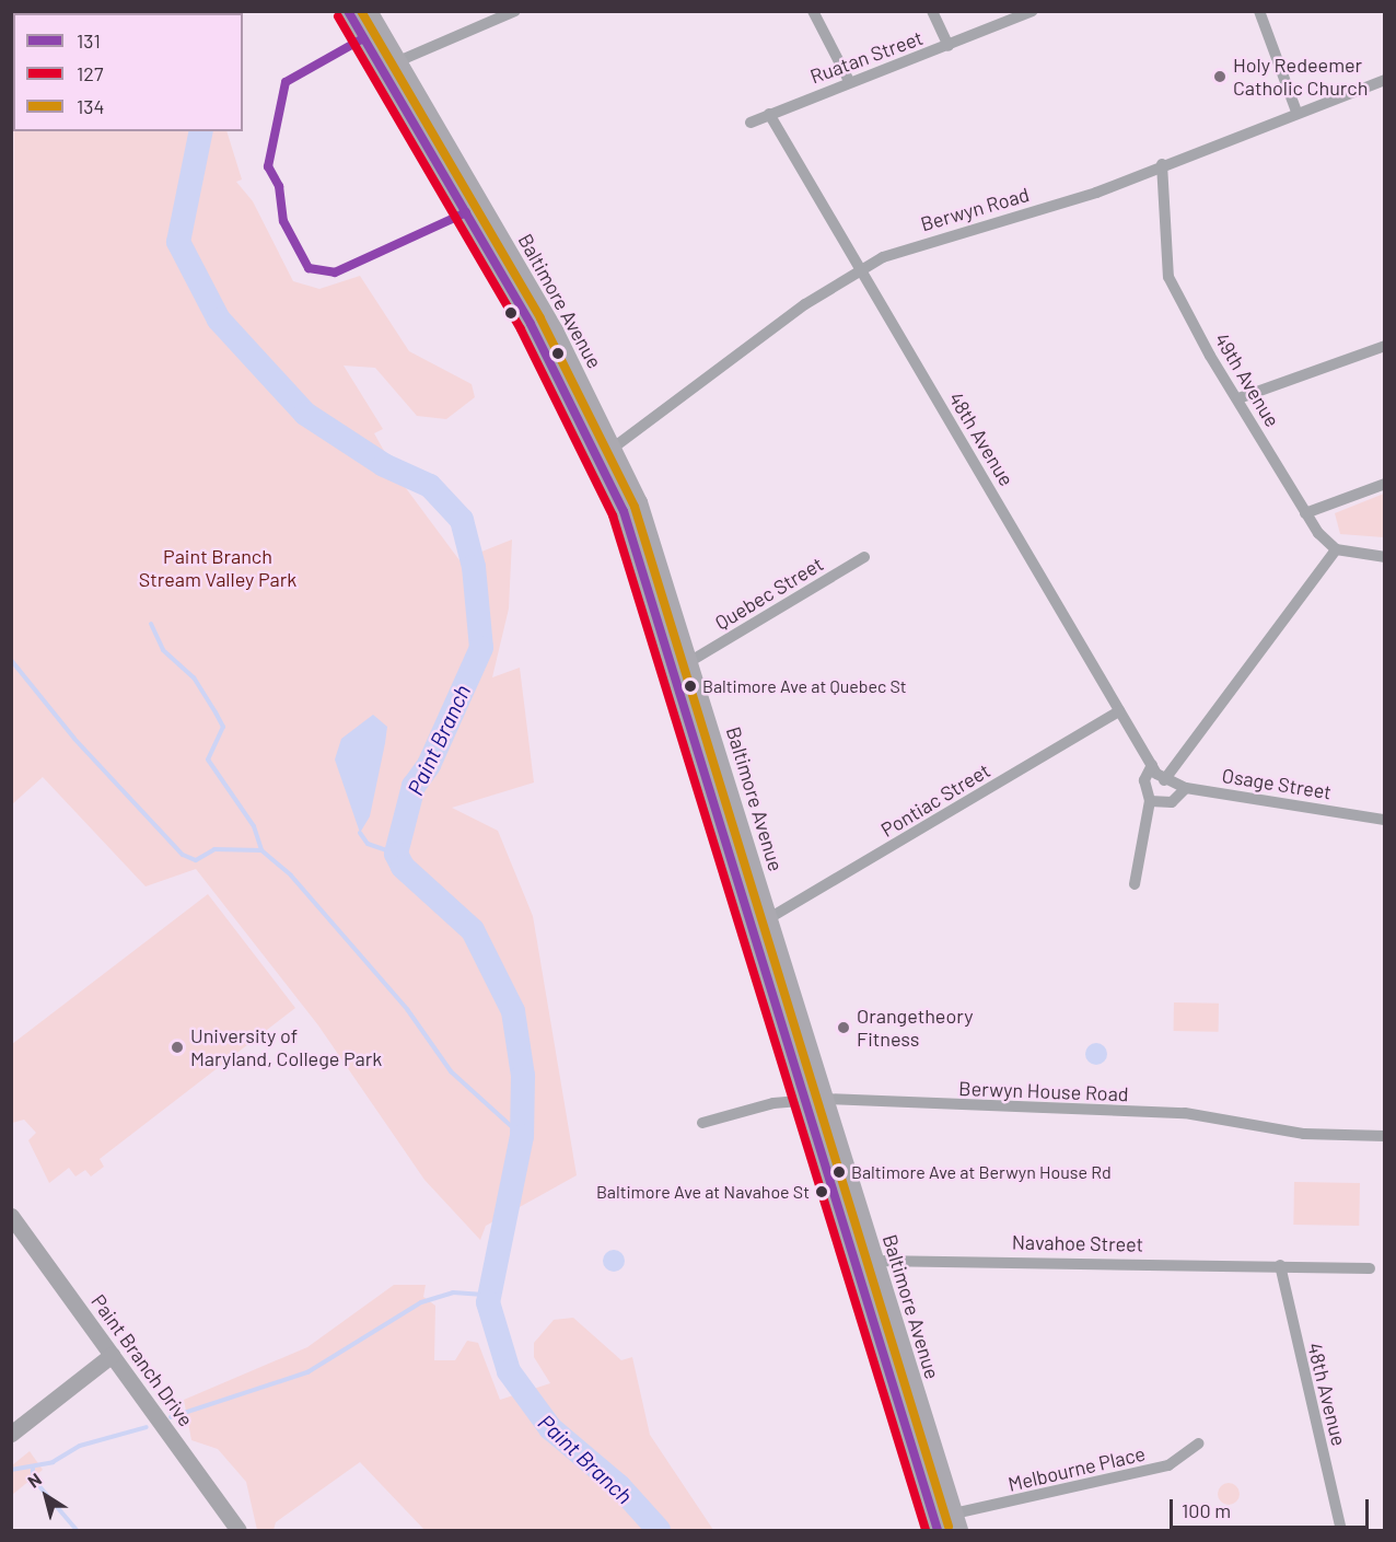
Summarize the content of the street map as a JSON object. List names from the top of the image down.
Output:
{
  "streets": {
    "main road": ["Baltimore Avenue"],
    "street": [
      "Ruatan Street",
      "Berwyn Road",
      "49th Avenue",
      "48th Avenue",
      "Quebec Street",
      "Osage Street",
      "Pontiac Street",
      "Berwyn House Road",
      "Navahoe Street",
      "Paint Branch Drive",
      "Melbourne Place"
    ]
  },
  "crossings": [
    ["Ruatan Street", "48th Avenue"],
    ["Berwyn Road", "Baltimore Avenue"],
    ["Berwyn Road", "49th Avenue"],
    ["Berwyn Road", "48th Avenue"],
    ["Baltimore Avenue", "Quebec Street"],
    ["Baltimore Avenue", "Pontiac Street"],
    ["Baltimore Avenue", "Berwyn House Road"],
    ["Baltimore Avenue", "Navahoe Street"],
    ["Baltimore Avenue", "Melbourne Place"],
    ["48th Avenue", "Osage Street"],
    ["48th Avenue", "Pontiac Street"],
    ["48th Avenue", "Navahoe Street"]
  ],
  "water": ["Paint Branch"],
  "parks": ["Paint Branch Stream Valley Park"],
  "places": [
    "Holy Redeemer Catholic Church",
    "Baltimore Ave at Quebec St",
    "Orangetheory Fitness",
    "University of Maryland, College Park",
    "Baltimore Ave at Berwyn House Rd",
    "Baltimore Ave at Navahoe St"
  ],
  "lines": ["transit line 131", "transit line 134", "transit line 127"],
  "legend": ["131", "127", "134"],
  "scale_bar": "100 m",
  "north": "top left"
}
